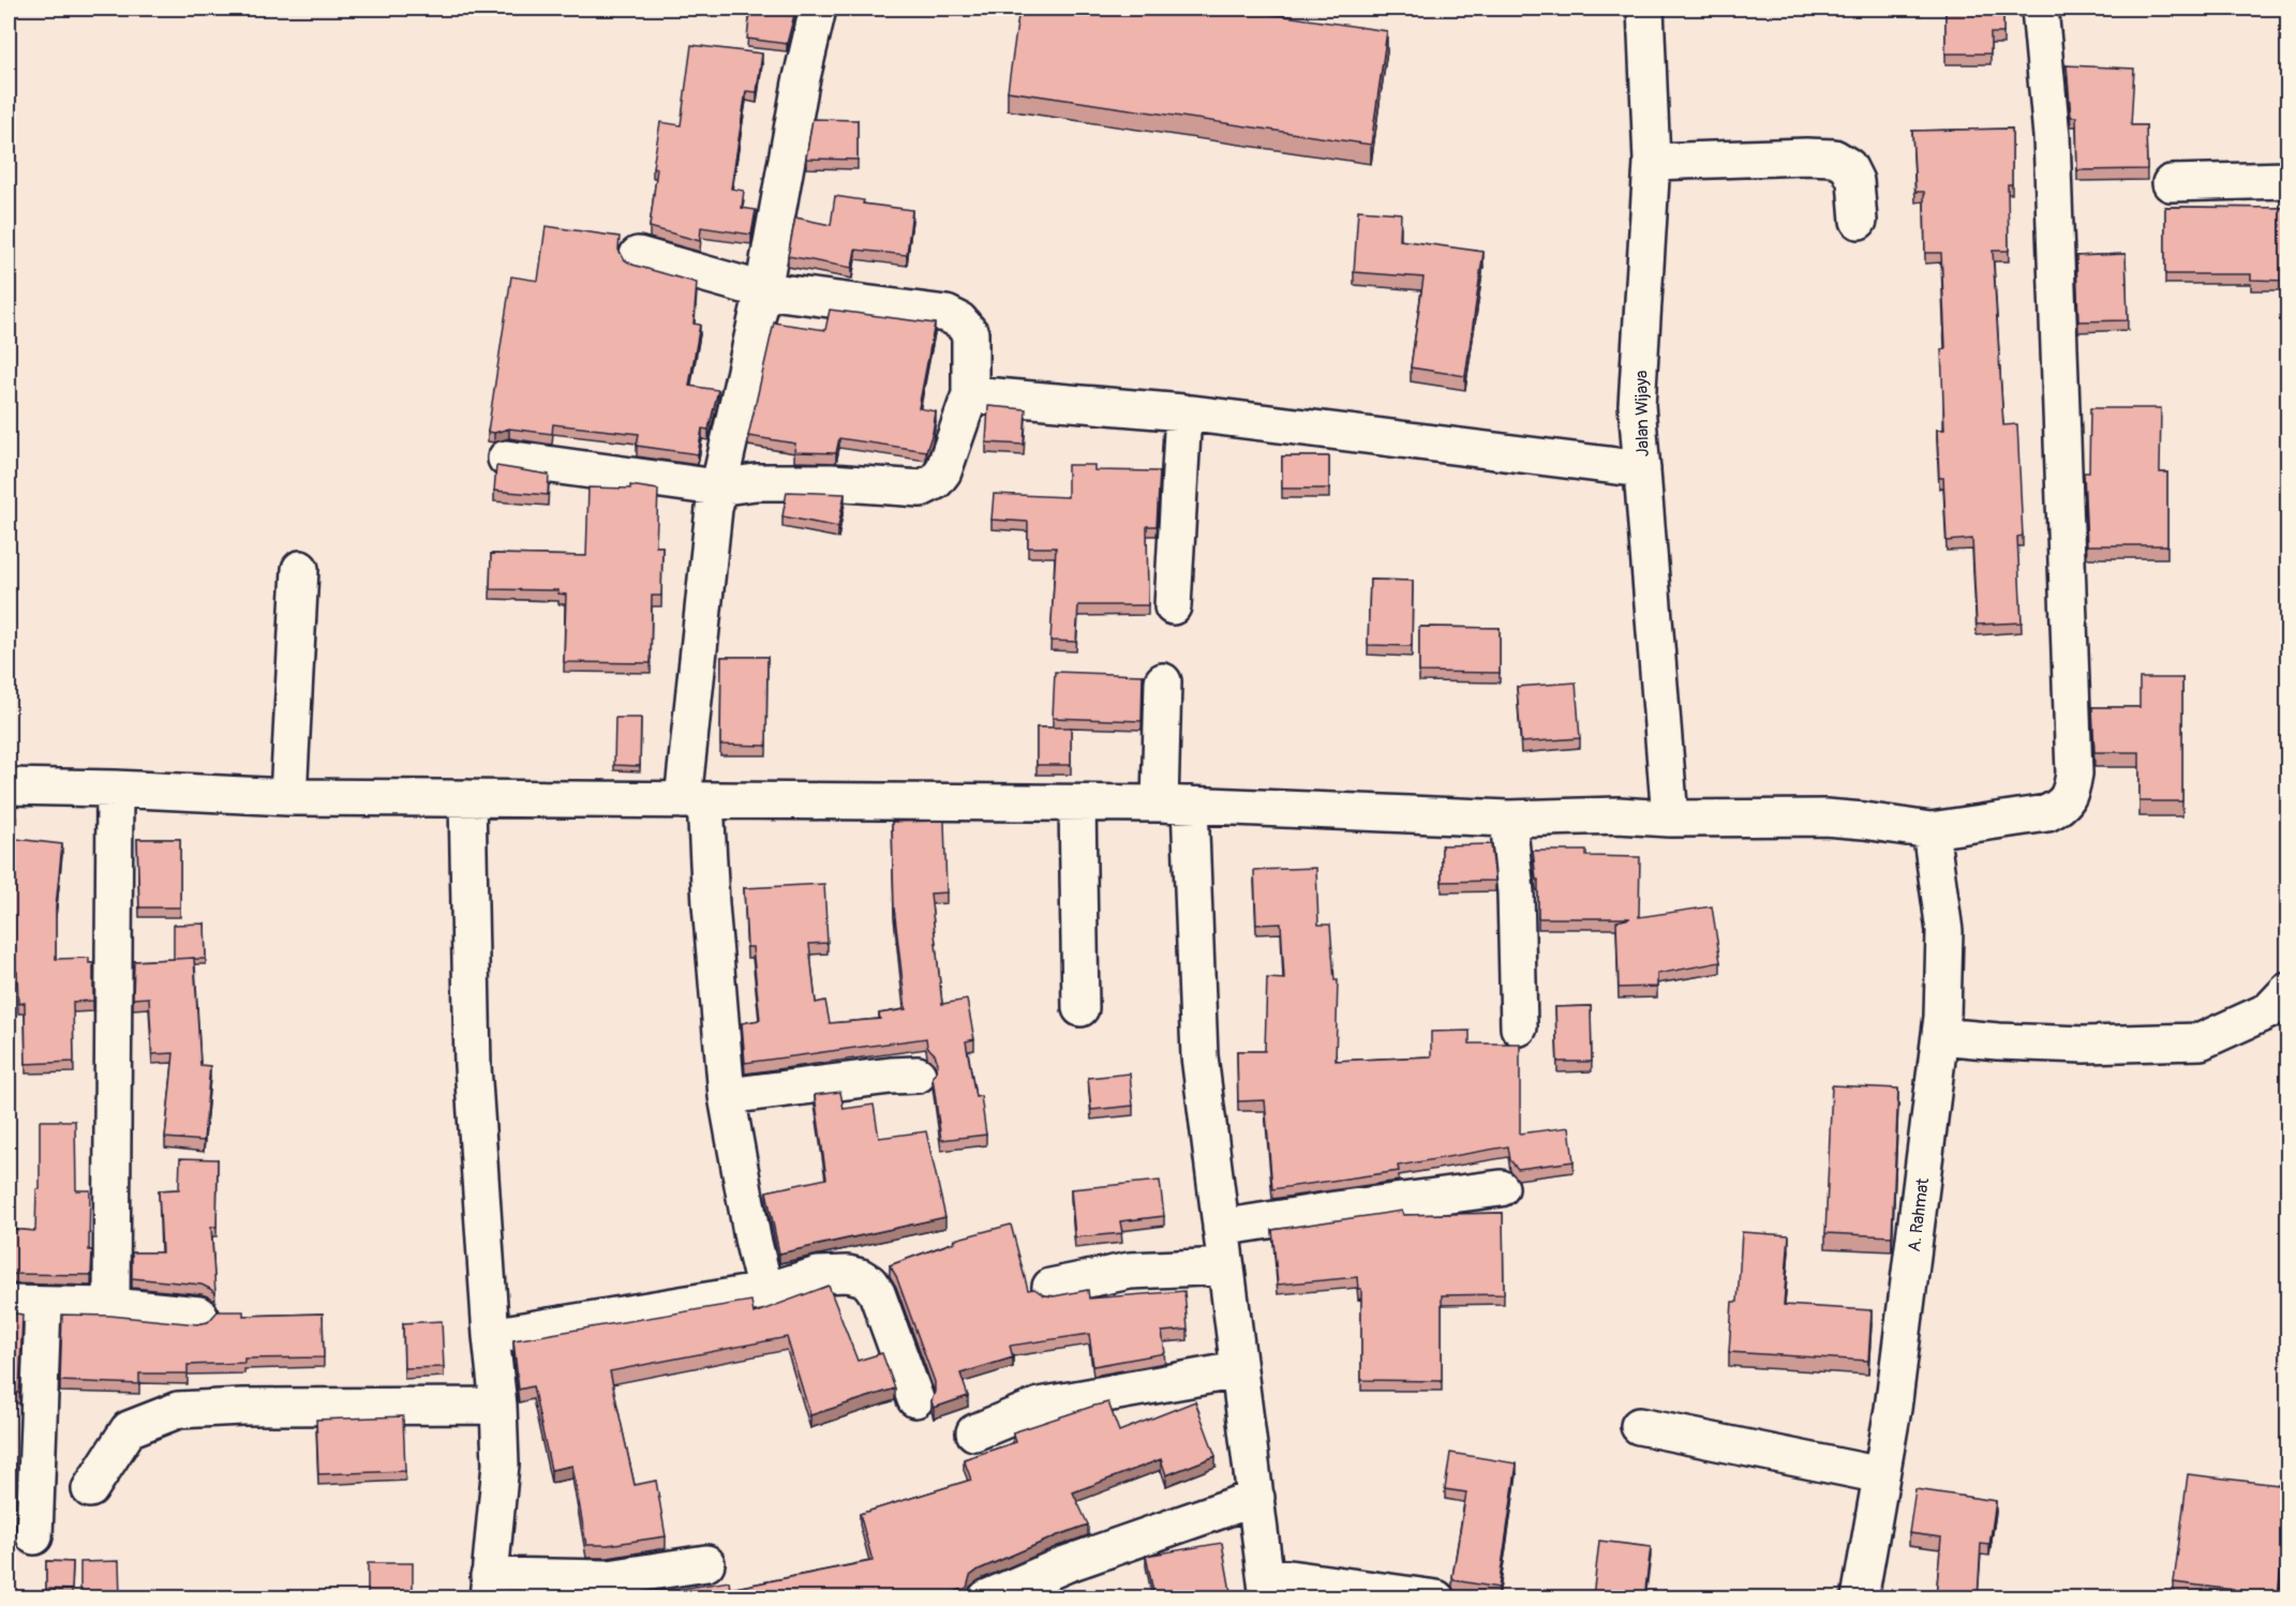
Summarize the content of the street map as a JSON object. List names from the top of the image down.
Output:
{
  "streets": {
    "street": ["Jalan Wijaya", "A. Rahmat"]
  }
}
